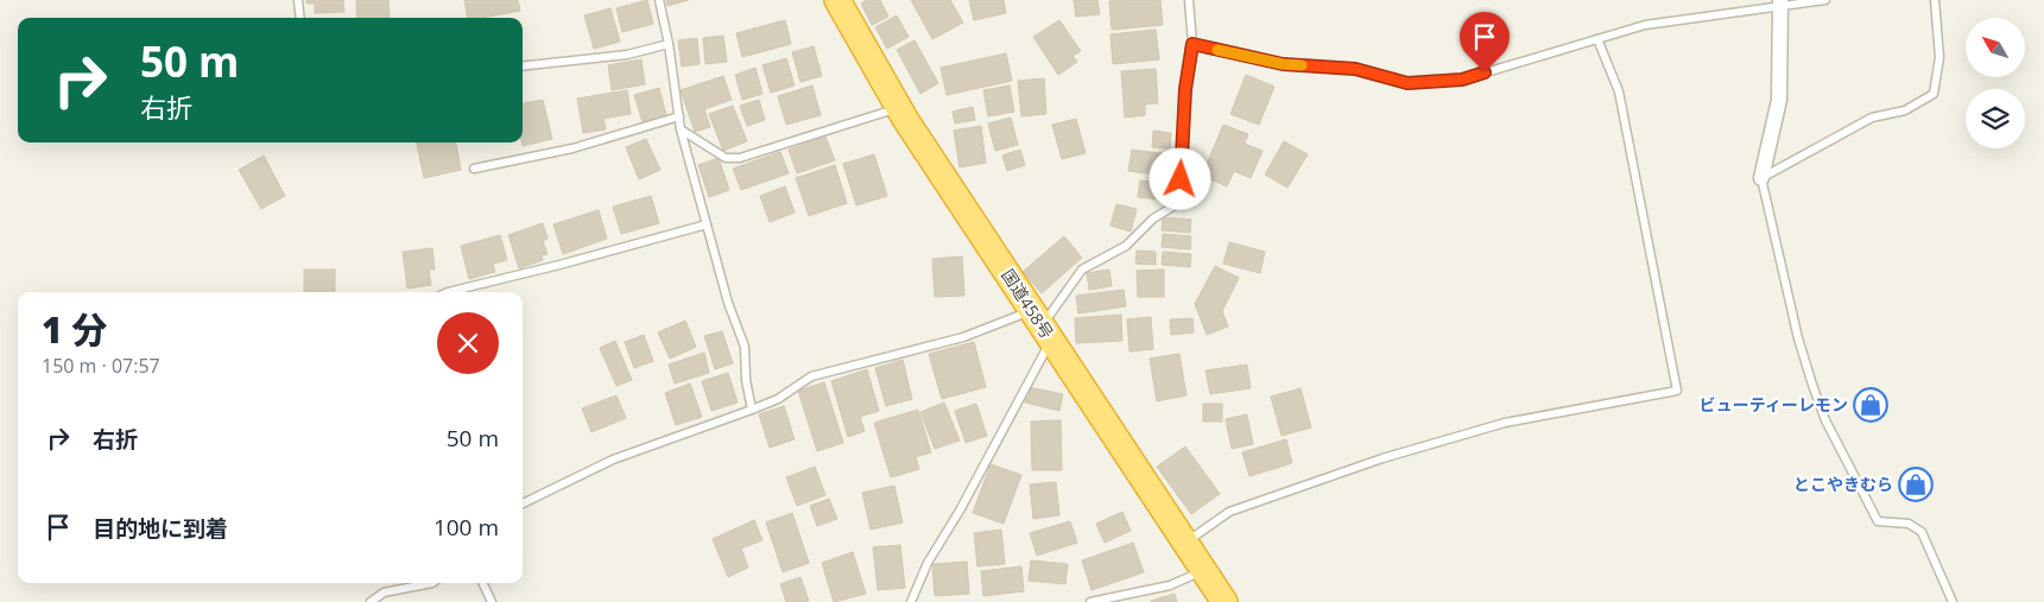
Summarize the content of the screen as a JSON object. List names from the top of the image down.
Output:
{
  "streets": {
    "highway": ["国道458号"]
  },
  "places": {
    "shop": ["ビューティーレモン", "とこやきむら"]
  },
  "north": "top left",
  "page": {
    "turn": ["50 m", "右折"],
    "heading": ["1 分", "150 m · 07:57"],
    "list": [
      {
        "name": "右折",
        "value": "50 m"
      },
      {
        "name": "目的地に到着",
        "value": "100 m"
      }
    ]
  }
}
